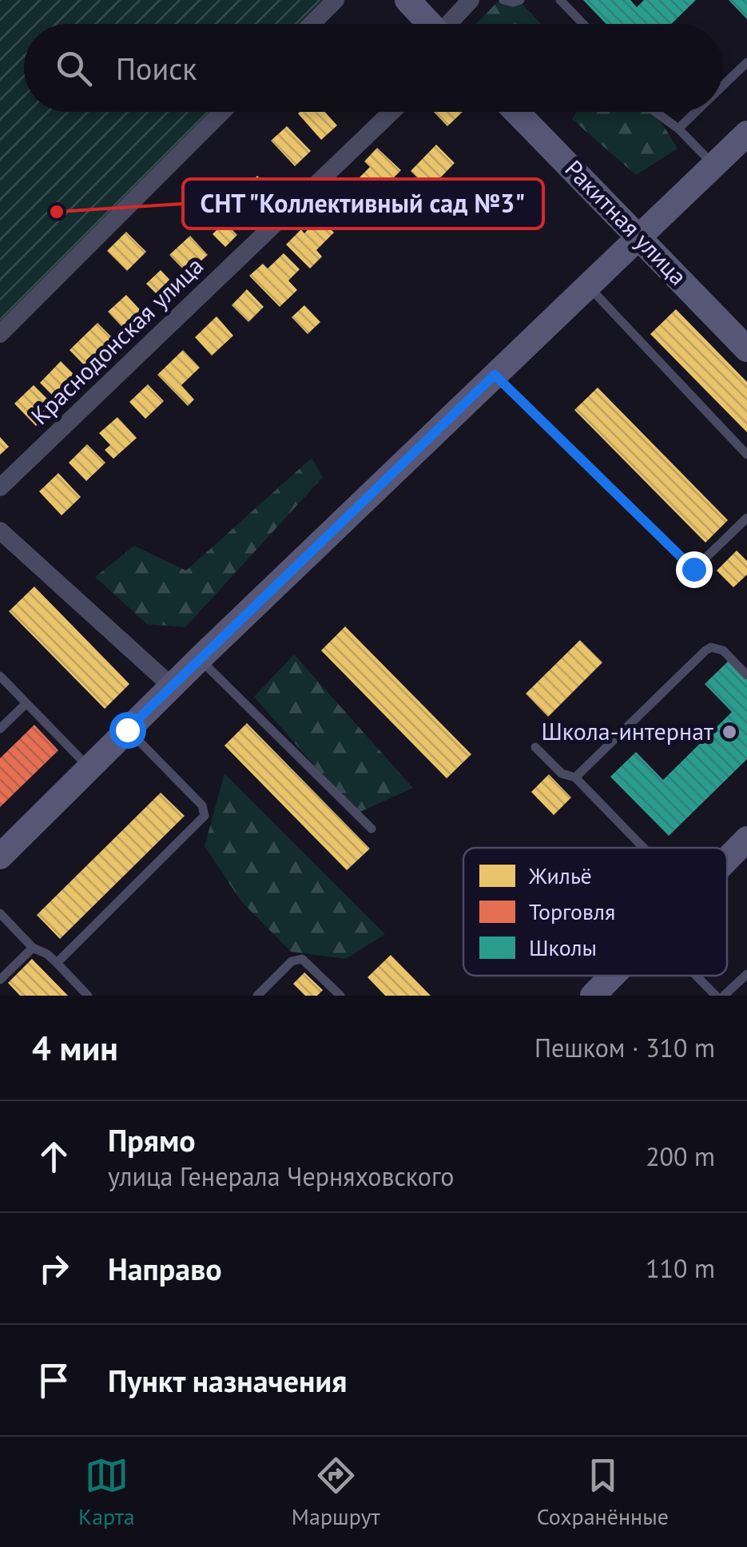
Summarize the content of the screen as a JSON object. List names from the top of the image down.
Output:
{
  "streets": {
    "street": ["Ракитная улица", "Краснодонская улица"]
  },
  "places": ["СНТ \"Коллективный сад №3\"", "Школа-интернат"],
  "legend": ["Жильё", "Торговля", "Школы"],
  "page": {
    "search": "Поиск",
    "heading": ["4 мин", "Пешком · 310 m"],
    "list": [
      ["Прямо", "улица Генерала Черняховского", "200 m"],
      ["Направо", "110 m"],
      "Пункт назначения"
    ],
    "nav": ["Карта", "Маршрут", "Сохранённые"]
  }
}
